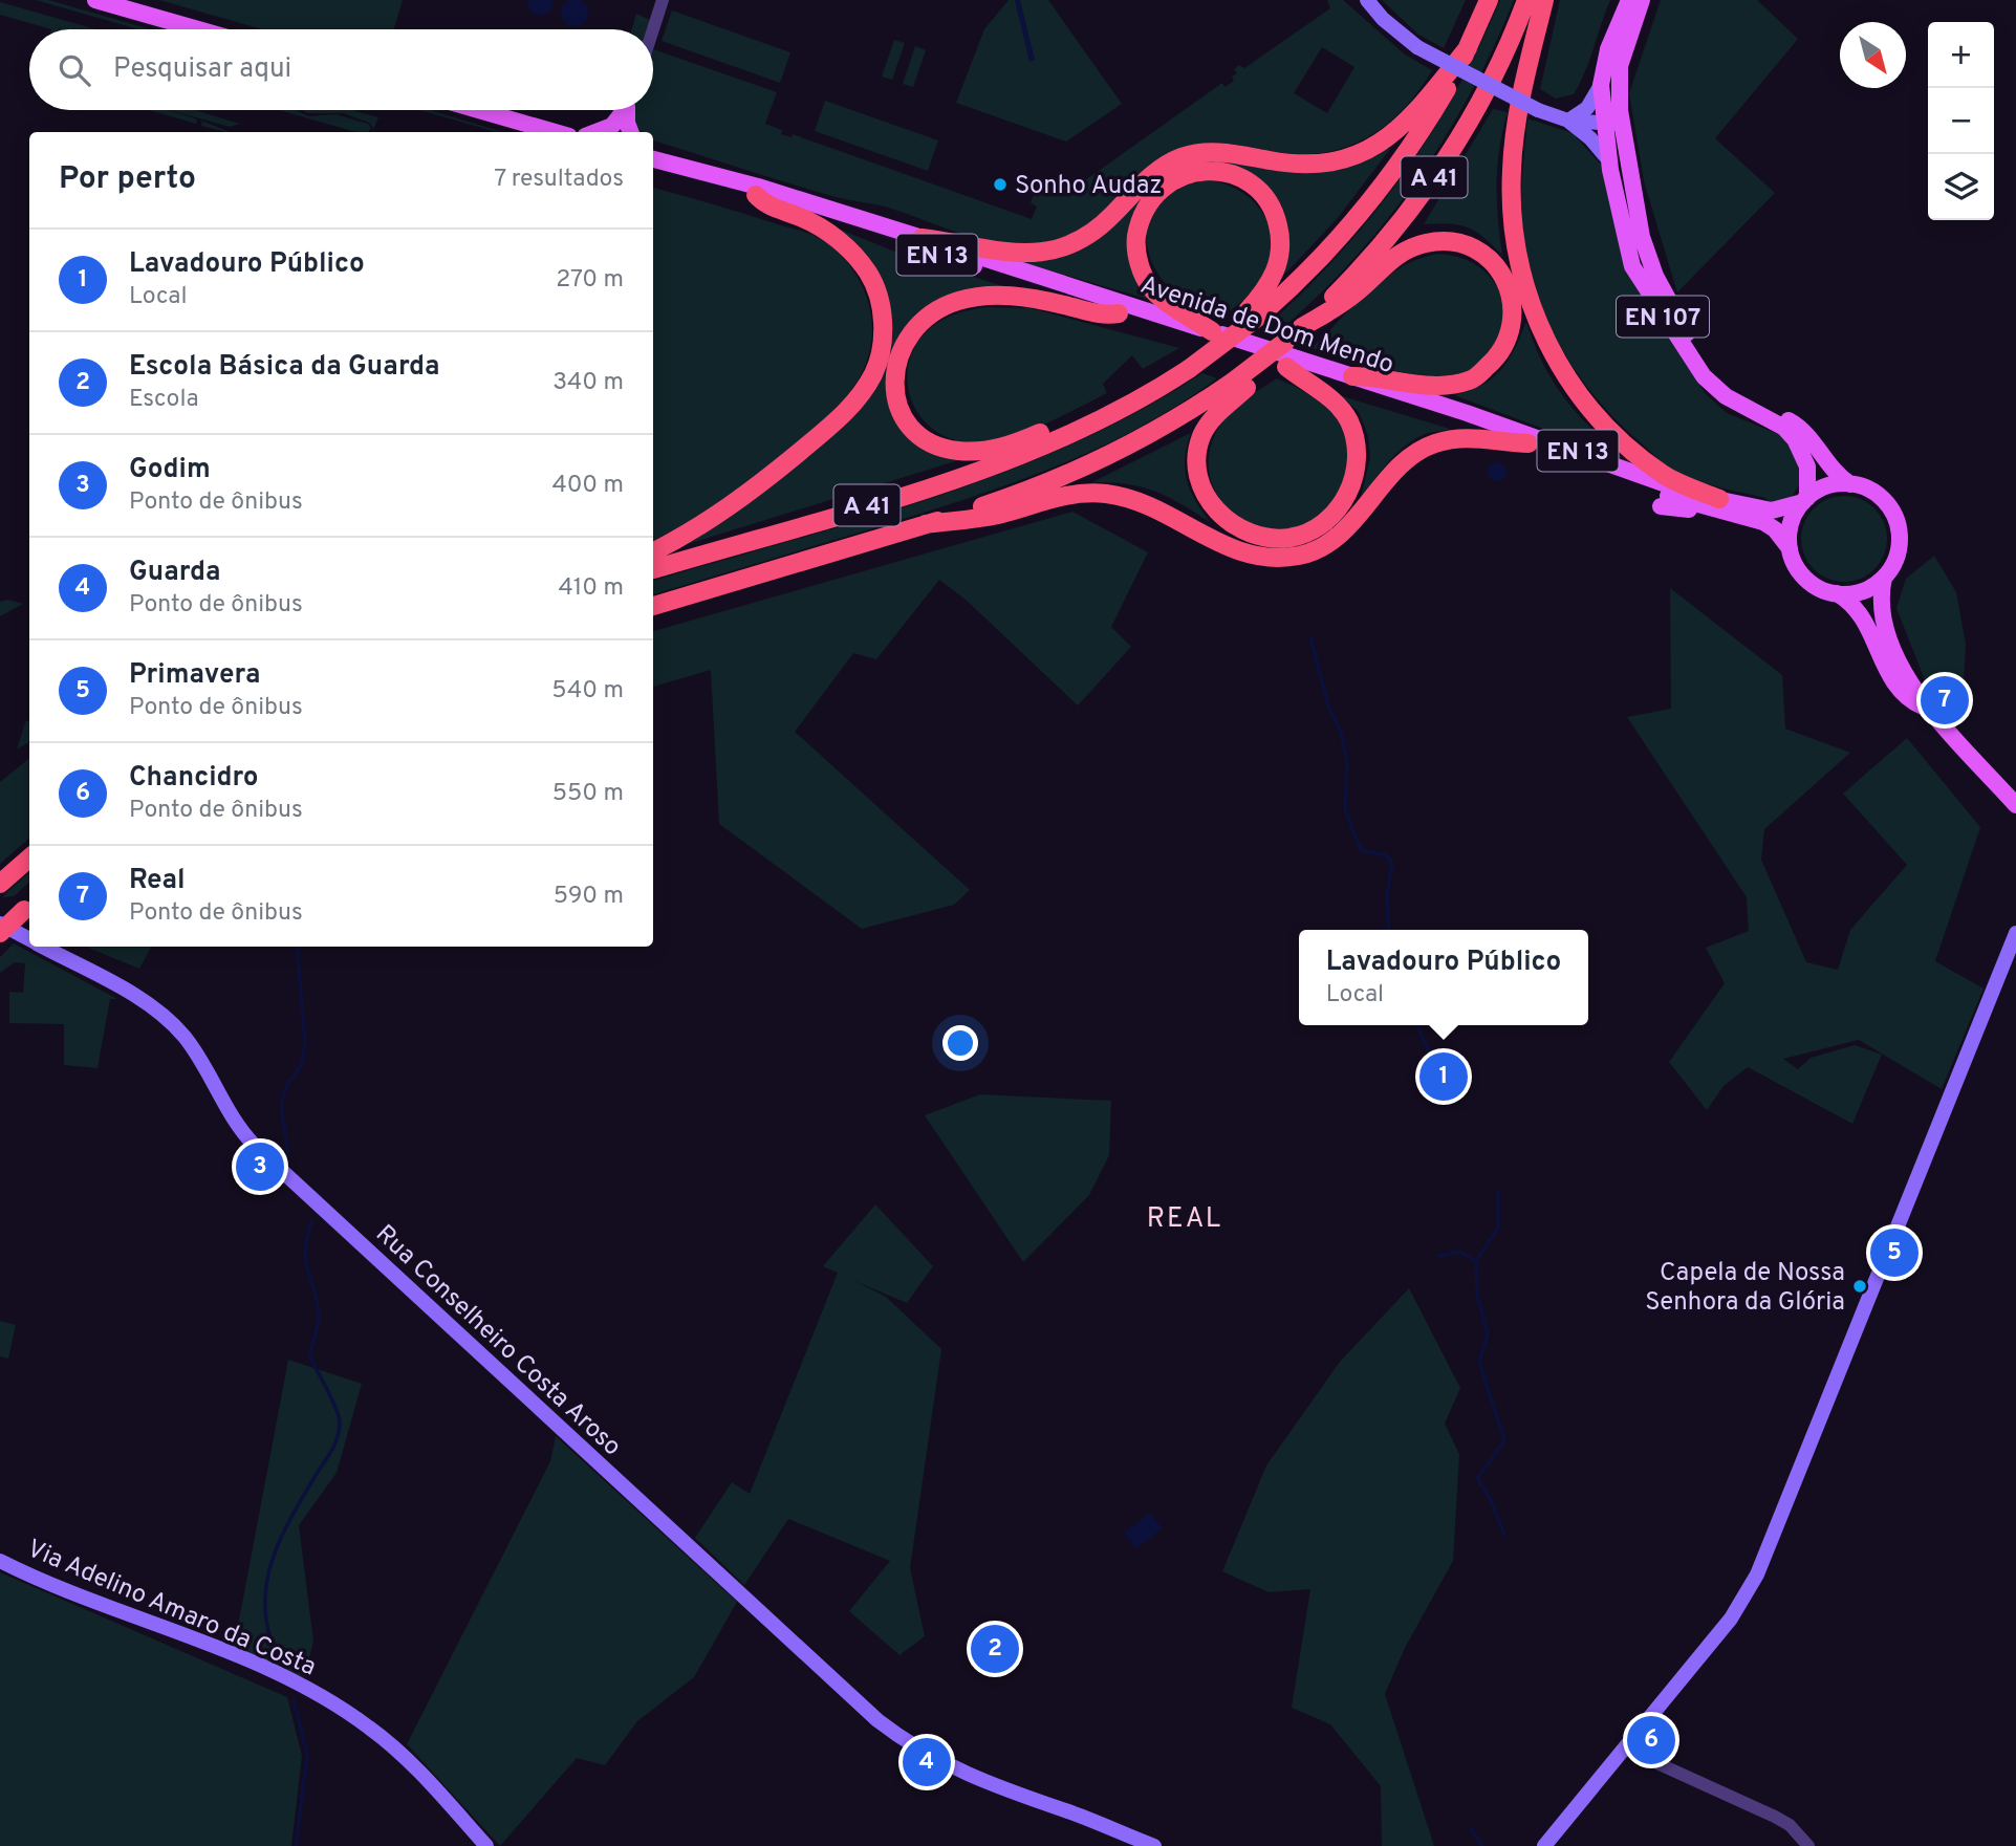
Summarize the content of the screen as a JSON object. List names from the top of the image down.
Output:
{
  "streets": {
    "highway": ["A 41"],
    "main road": [
      "EN 13",
      "EN 107",
      "Avenida de Dom Mendo",
      "Rua Conselheiro Costa Aroso",
      "Via Adelino Amaro da Costa"
    ]
  },
  "crossings": [
    ["EN 13", "EN 107"],
    ["EN 13", "Avenida de Dom Mendo"],
    ["EN 107", "Avenida de Dom Mendo"]
  ],
  "districts": ["REAL"],
  "places": ["Sonho Audaz", "Capela de Nossa Senhora da Glória"],
  "north": "bottom right",
  "page": {
    "map_buttons": ["+", "−"],
    "search": "Pesquisar aqui",
    "heading": ["Por perto", "7 resultados"],
    "list": [
      {
        "mark": "1",
        "name": "Lavadouro Público",
        "note": "Local",
        "value": "270 m"
      },
      {
        "mark": "2",
        "name": "Escola Básica da Guarda",
        "note": "Escola",
        "value": "340 m"
      },
      {
        "mark": "3",
        "name": "Godim",
        "note": "Ponto de ônibus",
        "value": "400 m"
      },
      {
        "mark": "4",
        "name": "Guarda",
        "note": "Ponto de ônibus",
        "value": "410 m"
      },
      {
        "mark": "5",
        "name": "Primavera",
        "note": "Ponto de ônibus",
        "value": "540 m"
      },
      {
        "mark": "6",
        "name": "Chancidro",
        "note": "Ponto de ônibus",
        "value": "550 m"
      },
      {
        "mark": "7",
        "name": "Real",
        "note": "Ponto de ônibus",
        "value": "590 m"
      }
    ],
    "pins": [
      "7",
      "1",
      "3",
      "5",
      "2",
      "6",
      "4"
    ],
    "popup": ["Lavadouro Público", "Local"]
  }
}
